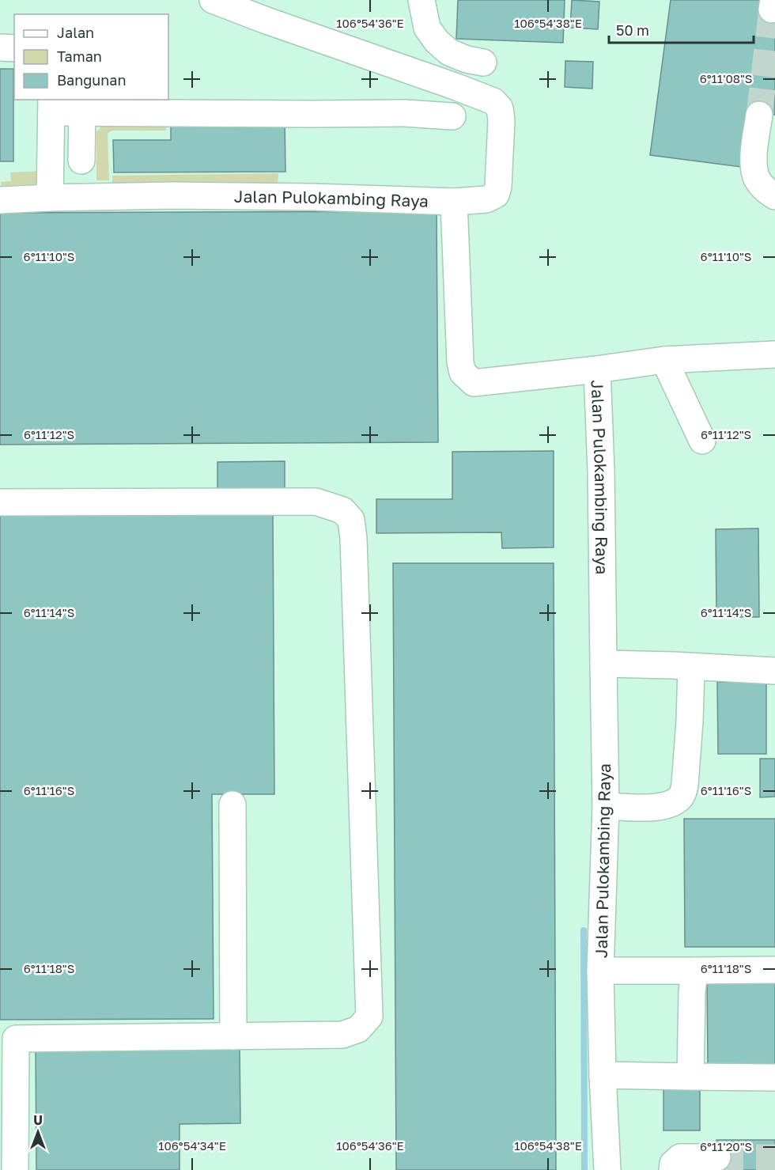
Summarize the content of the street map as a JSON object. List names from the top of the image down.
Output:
{
  "streets": {
    "street": ["Jalan Pulokambing Raya"]
  },
  "legend": ["Jalan", "Taman", "Bangunan"],
  "scale_bar": "50 m",
  "north": "top",
  "coordinates": [
    "106°54'36\"E",
    "106°54'38\"E",
    "6°11'08\"S",
    "6°11'10\"S",
    "6°11'12\"S",
    "6°11'14\"S",
    "6°11'16\"S",
    "6°11'18\"S",
    "106°54'34\"E",
    "6°11'20\"S"
  ]
}
